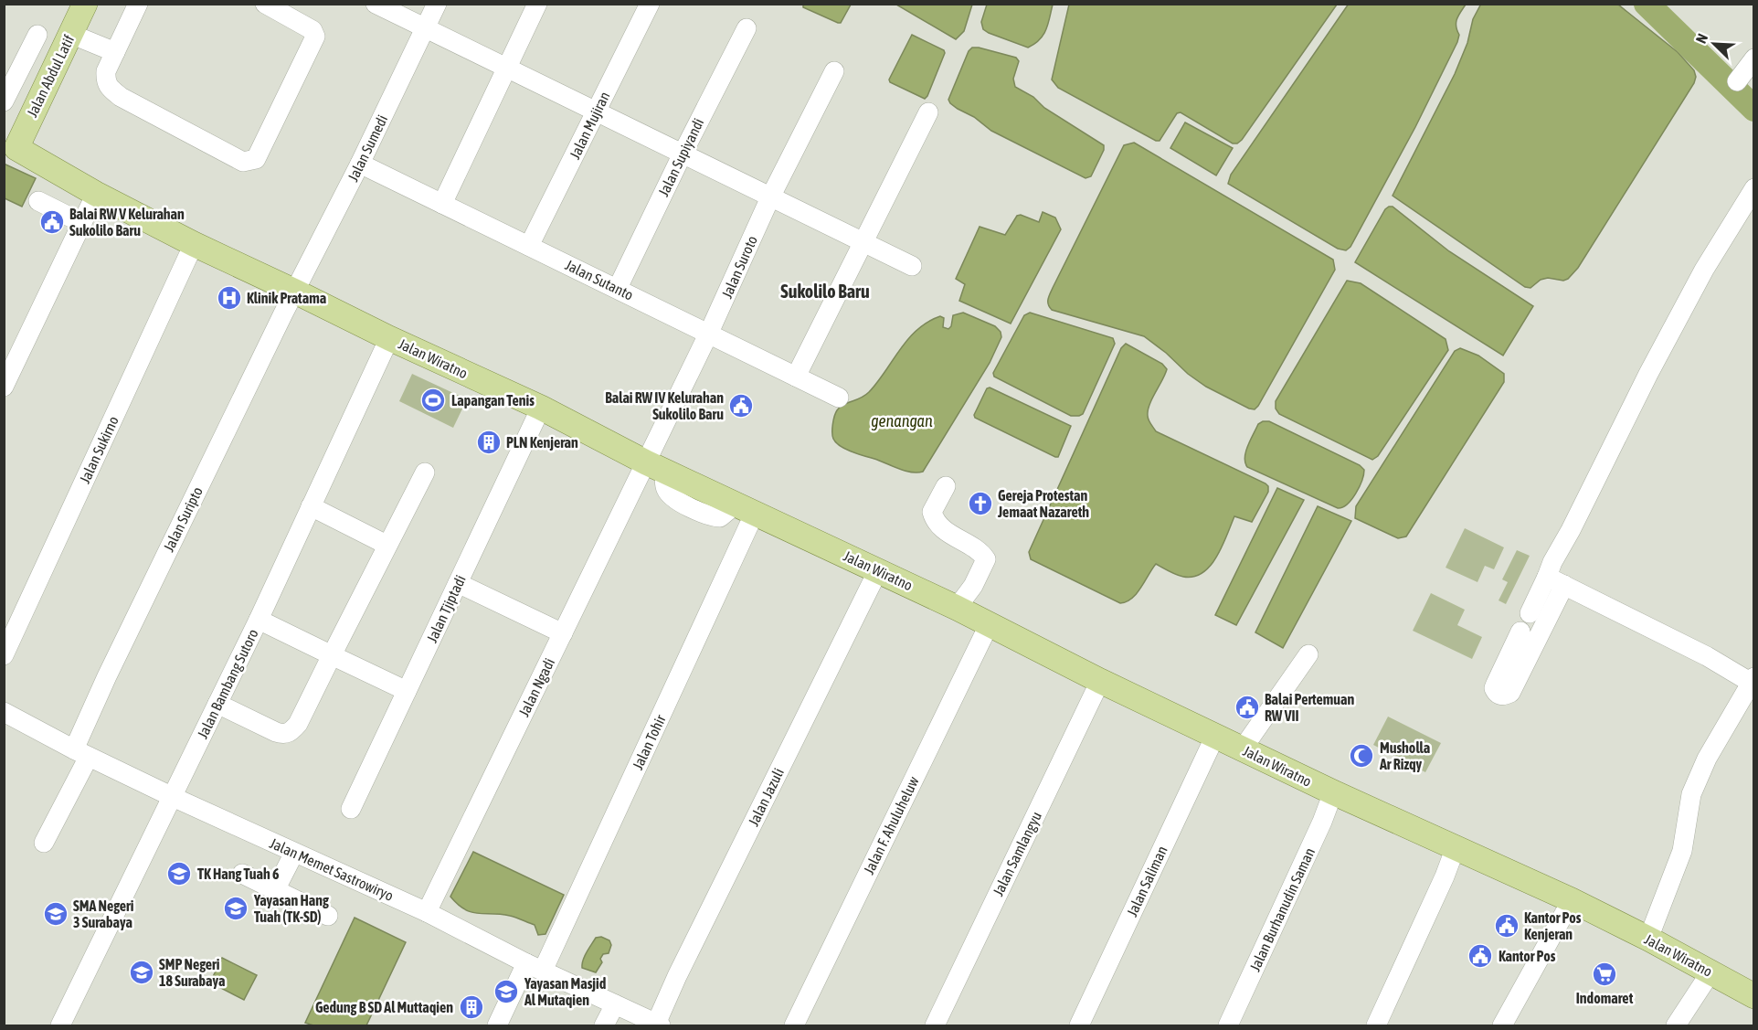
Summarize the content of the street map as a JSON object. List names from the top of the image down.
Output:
{
  "streets": {
    "main road": ["Jalan Abdul Latif", "Jalan Wiratno"],
    "street": [
      "Jalan Mujiran",
      "Jalan Sumedi",
      "Jalan Supiyandi",
      "Jalan Suroto",
      "Jalan Sutanto",
      "Jalan Sukirno",
      "Jalan Suripto",
      "Jalan Tjiptadi",
      "Jalan Bambang Sutoro",
      "Jalan Ngadi",
      "Jalan Tohir",
      "Jalan Jazuli",
      "Jalan F. Ahuluheluw",
      "Jalan Samlangyu",
      "Jalan Memet Sastrowiryo",
      "Jalan Saliman",
      "Jalan Burhanudin Saman"
    ]
  },
  "crossings": [
    ["Jalan Abdul Latif", "Jalan Wiratno"],
    ["Jalan Mujiran", "Jalan Sutanto"],
    ["Jalan Sumedi", "Jalan Sutanto"],
    ["Jalan Sumedi", "Jalan Wiratno"],
    ["Jalan Sumedi", "Jalan Suripto"],
    ["Jalan Supiyandi", "Jalan Sutanto"],
    ["Jalan Suroto", "Jalan Sutanto"],
    ["Jalan Suroto", "Jalan Wiratno"],
    ["Jalan Suroto", "Jalan Ngadi"],
    ["Jalan Wiratno", "Jalan Sukirno"],
    ["Jalan Wiratno", "Jalan Suripto"],
    ["Jalan Wiratno", "Jalan Tjiptadi"],
    ["Jalan Wiratno", "Jalan Bambang Sutoro"],
    ["Jalan Wiratno", "Jalan Ngadi"],
    ["Jalan Wiratno", "Jalan Tohir"],
    ["Jalan Wiratno", "Jalan Jazuli"],
    ["Jalan Wiratno", "Jalan F. Ahuluheluw"],
    ["Jalan Wiratno", "Jalan Samlangyu"],
    ["Jalan Wiratno", "Jalan Saliman"],
    ["Jalan Wiratno", "Jalan Burhanudin Saman"],
    ["Jalan Suripto", "Jalan Memet Sastrowiryo"],
    ["Jalan Bambang Sutoro", "Jalan Memet Sastrowiryo"],
    ["Jalan Ngadi", "Jalan Memet Sastrowiryo"],
    ["Jalan Tohir", "Jalan Memet Sastrowiryo"],
    ["Jalan Jazuli", "Jalan Memet Sastrowiryo"]
  ],
  "districts": ["Sukolilo Baru"],
  "water": ["genangan"],
  "places": {
    "public building": [
      "Balai RW V Kelurahan Sukolilo Baru",
      "Balai RW IV Kelurahan Sukolilo Baru",
      "Balai Pertemuan RW VII",
      "Kantor Pos Kenjeran",
      "Kantor Pos"
    ],
    "hospital": ["Klinik Pratama"],
    "sports": ["Lapangan Tenis"],
    "building": ["PLN Kenjeran", "Gedung B SD Al Muttaqien"],
    "church": ["Gereja Protestan Jemaat Nazareth"],
    "mosque": ["Musholla Ar Rizqy"],
    "school or university": [
      "TK Hang Tuah 6",
      "Yayasan Hang Tuah (TK-SD)",
      "SMA Negeri 3 Surabaya",
      "SMP Negeri 18 Surabaya",
      "Yayasan Masjid Al Mutaqien"
    ],
    "supermarket": ["Indomaret"]
  },
  "north": "top left"
}
